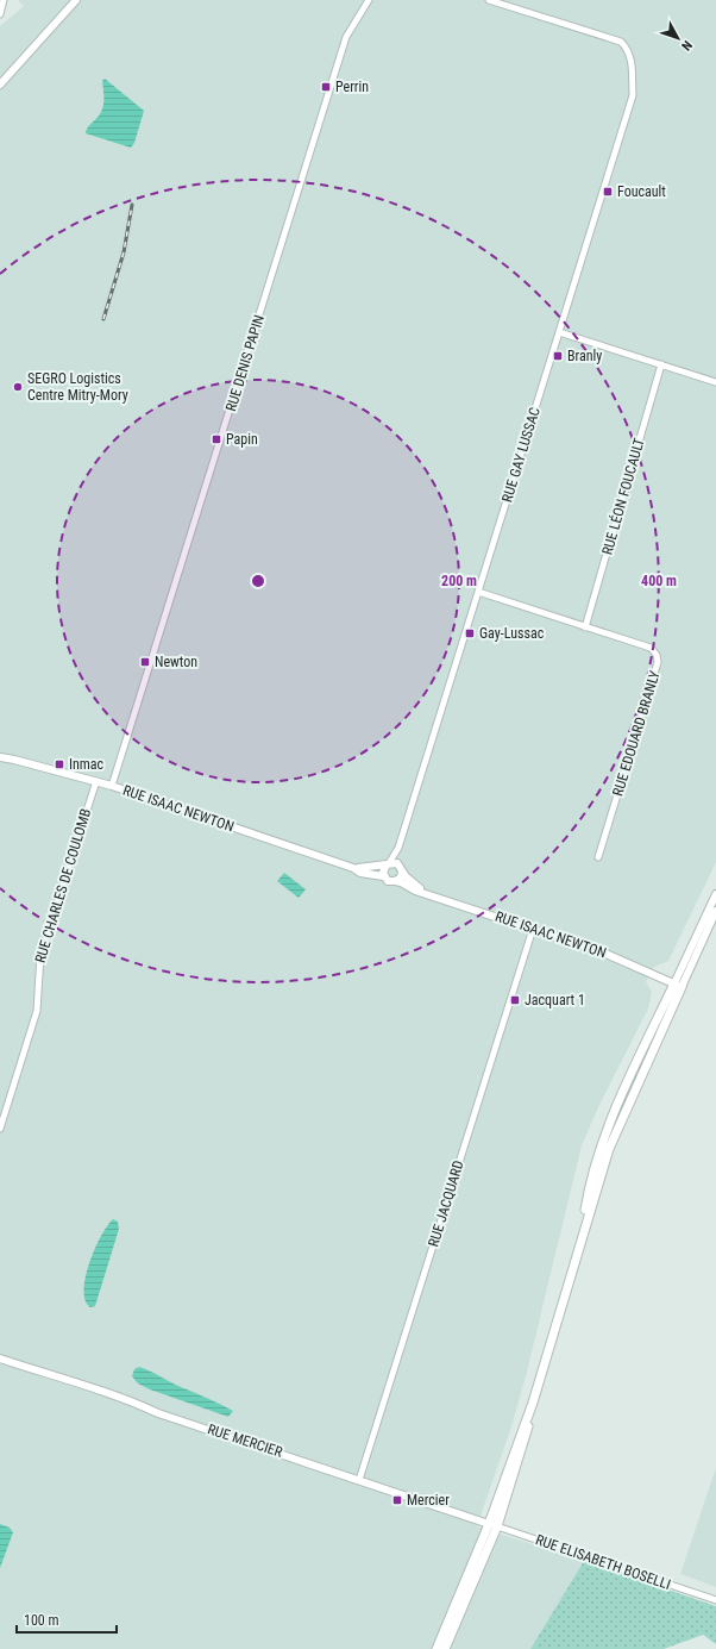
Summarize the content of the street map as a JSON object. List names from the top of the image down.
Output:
{
  "streets": {
    "street": [
      "RUE DENIS PAPIN",
      "RUE GAY LUSSAC",
      "RUE LÉON FOUCAULT",
      "RUE EDOUARD BRANLY",
      "RUE ISAAC NEWTON",
      "RUE CHARLES DE COULOMB",
      "RUE JACQUARD",
      "RUE MERCIER",
      "RUE ELISABETH BOSELLI"
    ]
  },
  "crossings": [
    ["RUE DENIS PAPIN", "RUE ISAAC NEWTON"],
    ["RUE GAY LUSSAC", "RUE EDOUARD BRANLY"],
    ["RUE GAY LUSSAC", "RUE ISAAC NEWTON"],
    ["RUE LÉON FOUCAULT", "RUE EDOUARD BRANLY"],
    ["RUE ISAAC NEWTON", "RUE CHARLES DE COULOMB"],
    ["RUE ISAAC NEWTON", "RUE JACQUARD"],
    ["RUE JACQUARD", "RUE MERCIER"],
    ["RUE MERCIER", "RUE ELISABETH BOSELLI"]
  ],
  "places": {
    "transit": [
      "Perrin",
      "Foucault",
      "Branly",
      "Papin",
      "Gay-Lussac",
      "Newton",
      "Inmac",
      "Jacquart 1",
      "Mercier"
    ],
    "other": ["SEGRO Logistics Centre Mitry-Mory"]
  },
  "scale_bar": "100 m",
  "north": "bottom right",
  "rings": ["200 m", "400 m"]
}
